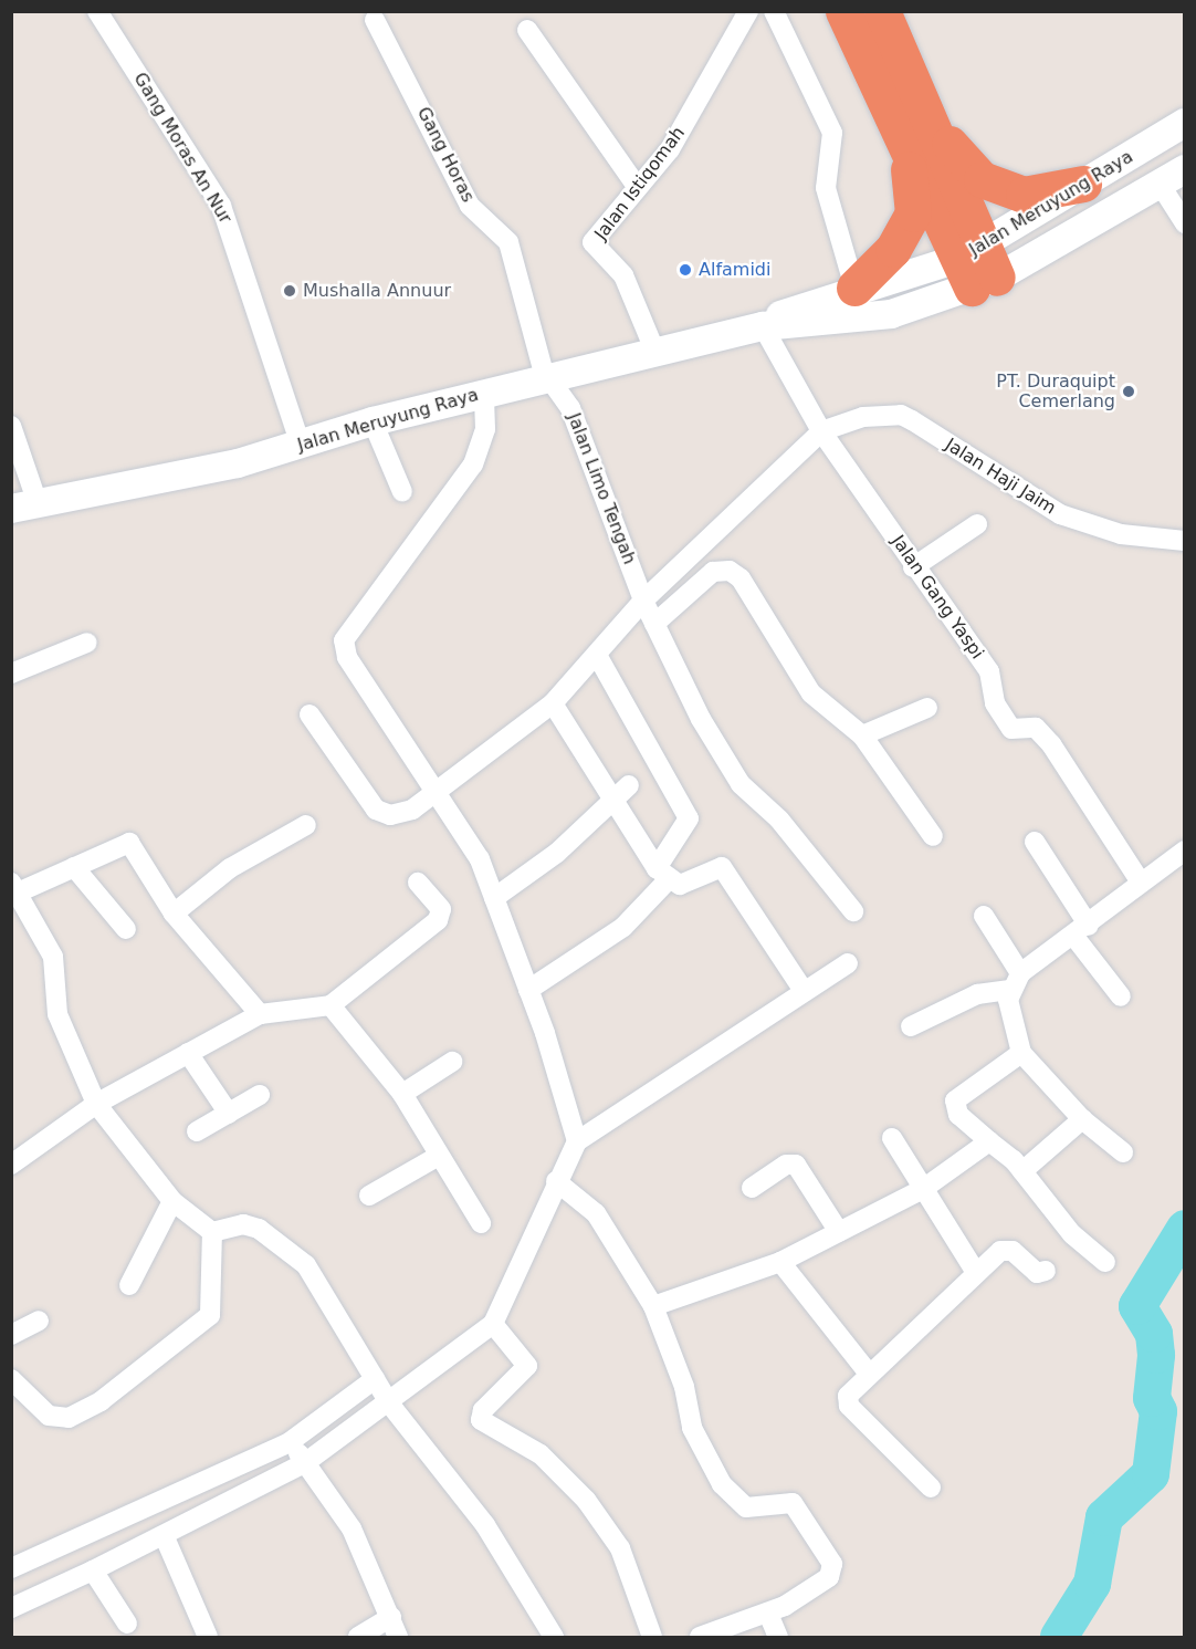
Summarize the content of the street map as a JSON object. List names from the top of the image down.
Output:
{
  "streets": {
    "main road": ["Jalan Meruyung Raya"],
    "street": [
      "Gang Moras An Nur",
      "Gang Horas",
      "Jalan Istiqomah",
      "Jalan Haji Jaim",
      "Jalan Limo Tengah",
      "Jalan Gang Yaspi"
    ]
  },
  "crossings": [
    ["Gang Moras An Nur", "Jalan Meruyung Raya"],
    ["Gang Horas", "Jalan Meruyung Raya"],
    ["Gang Horas", "Jalan Limo Tengah"],
    ["Jalan Istiqomah", "Jalan Meruyung Raya"],
    ["Jalan Meruyung Raya", "Jalan Limo Tengah"],
    ["Jalan Meruyung Raya", "Jalan Gang Yaspi"],
    ["Jalan Haji Jaim", "Jalan Gang Yaspi"]
  ],
  "places": ["Alfamidi", "Mushalla Annuur", "PT. Duraquipt Cemerlang"]
}
